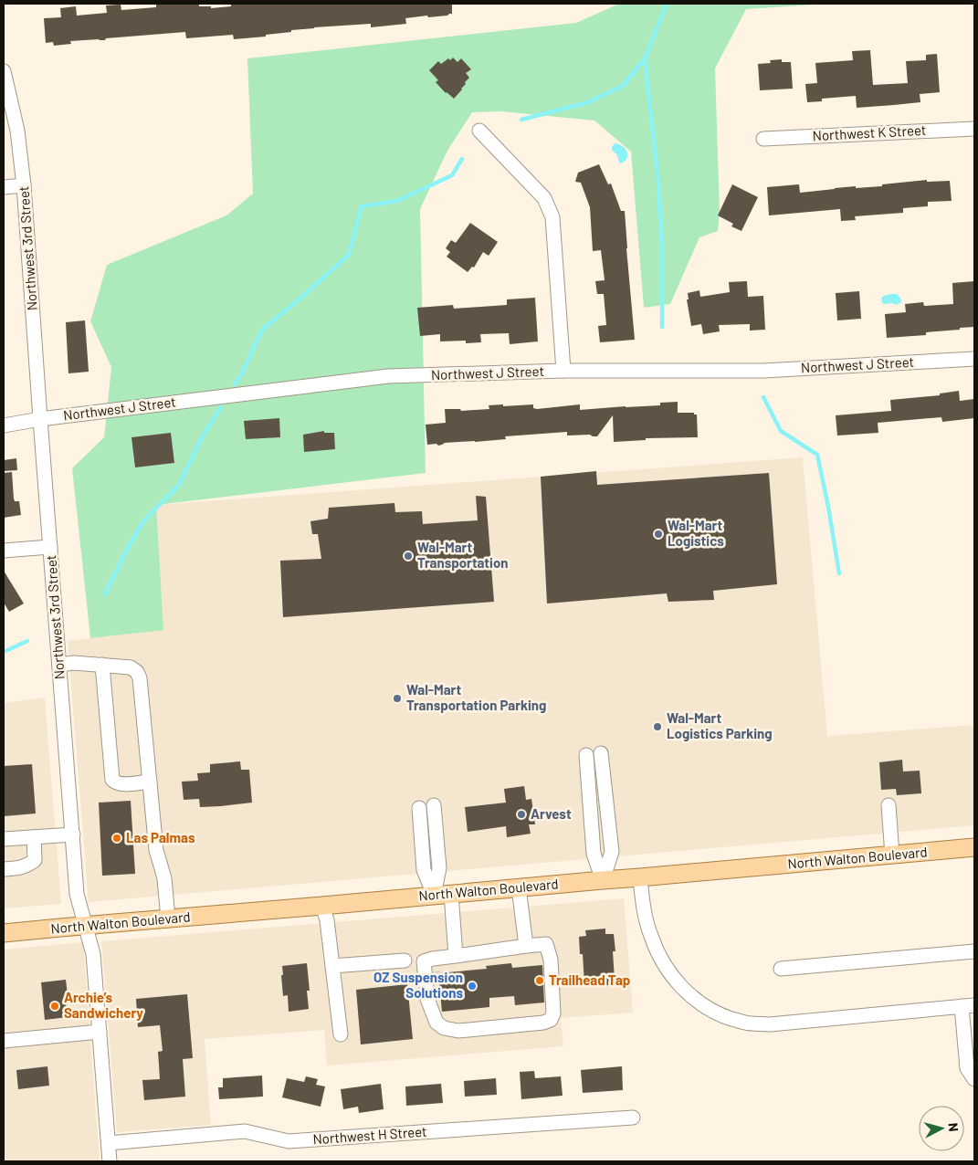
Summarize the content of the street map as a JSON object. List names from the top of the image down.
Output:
{
  "streets": {
    "main road": ["North Walton Boulevard"],
    "street": [
      "Northwest K Street",
      "Northwest 3rd Street",
      "Northwest J Street",
      "Northwest H Street"
    ]
  },
  "crossings": [
    ["Northwest 3rd Street", "Northwest J Street"],
    ["Northwest 3rd Street", "North Walton Boulevard"],
    ["Northwest 3rd Street", "Northwest H Street"]
  ],
  "places": [
    "Wal-Mart Logistics",
    "Wal-Mart Transportation",
    "Wal-Mart Transportation Parking",
    "Wal-Mart Logistics Parking",
    "Arvest",
    "Las Palmas",
    "Trailhead Tap",
    "OZ Suspension Solutions",
    "Archie’s Sandwichery"
  ],
  "north": "right"
}
